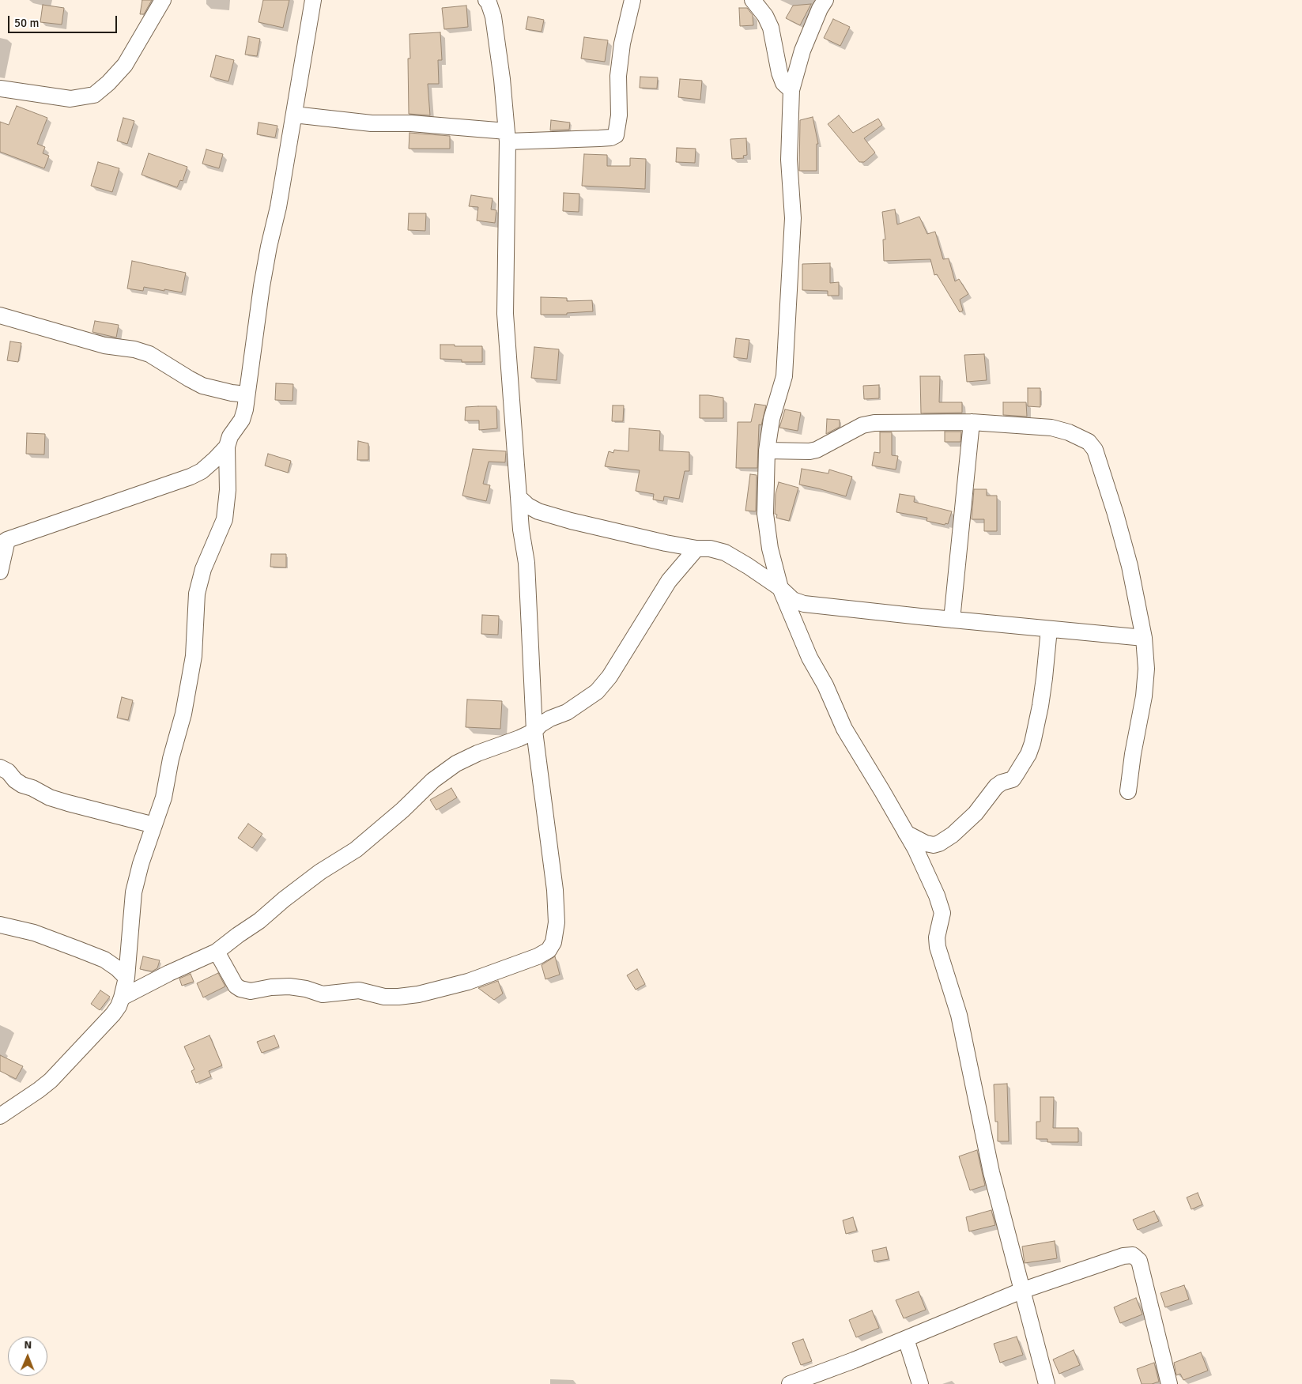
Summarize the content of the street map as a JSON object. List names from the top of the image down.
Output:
{
  "scale_bar": "50 m",
  "north": "top"
}
